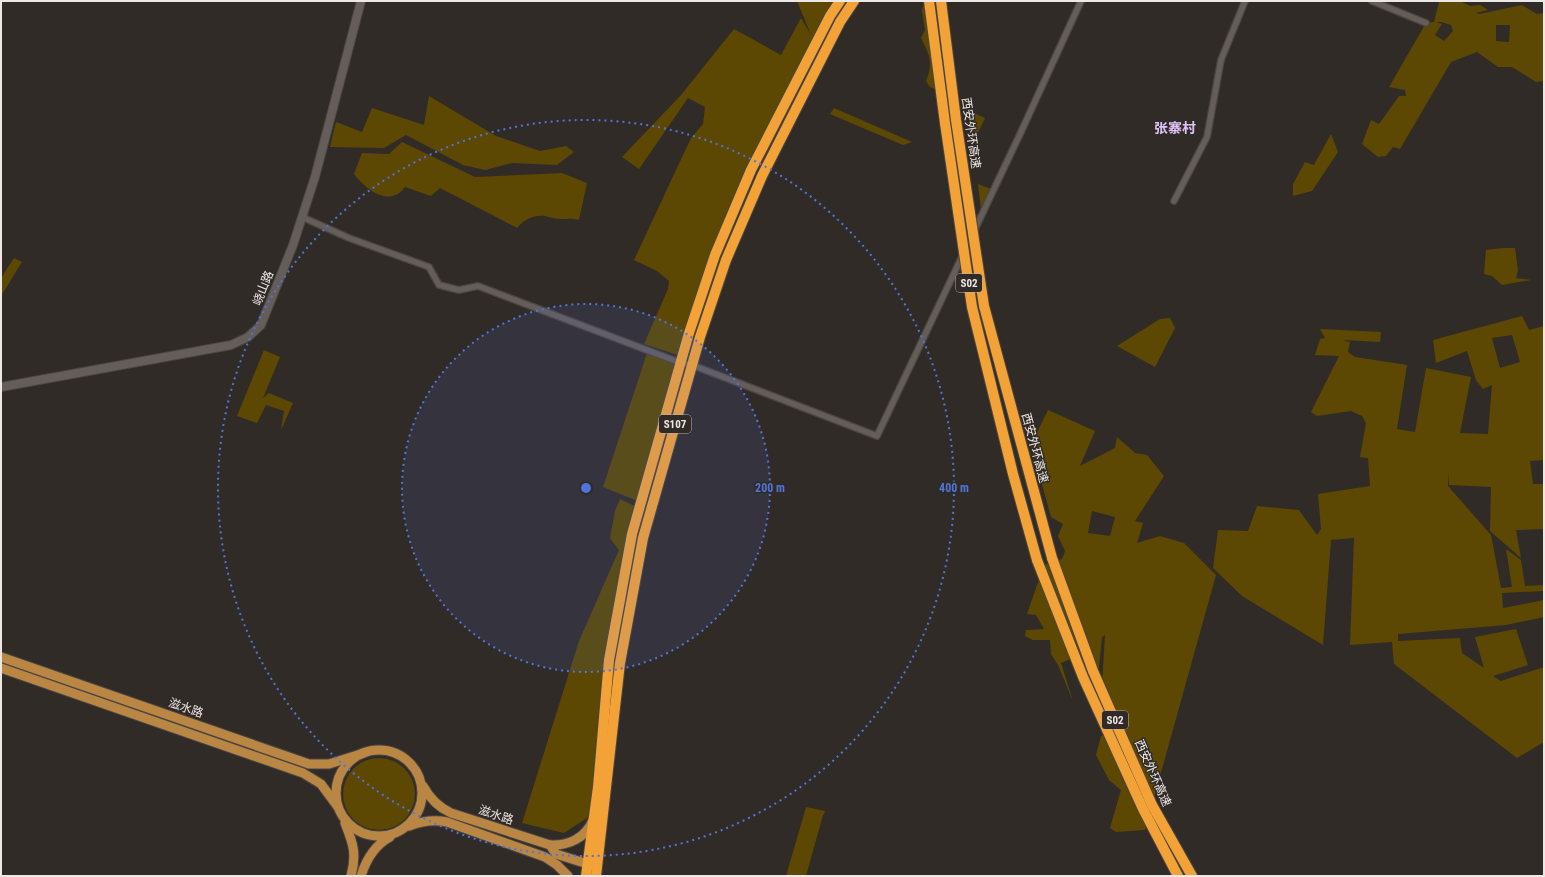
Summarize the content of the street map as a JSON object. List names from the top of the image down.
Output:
{
  "streets": {
    "highway": ["西安外环高速", "S02", "S107"],
    "main road": ["滋水路"],
    "street": ["峣山路"]
  },
  "districts": ["张寨村"],
  "rings": ["200 m", "400 m"]
}
